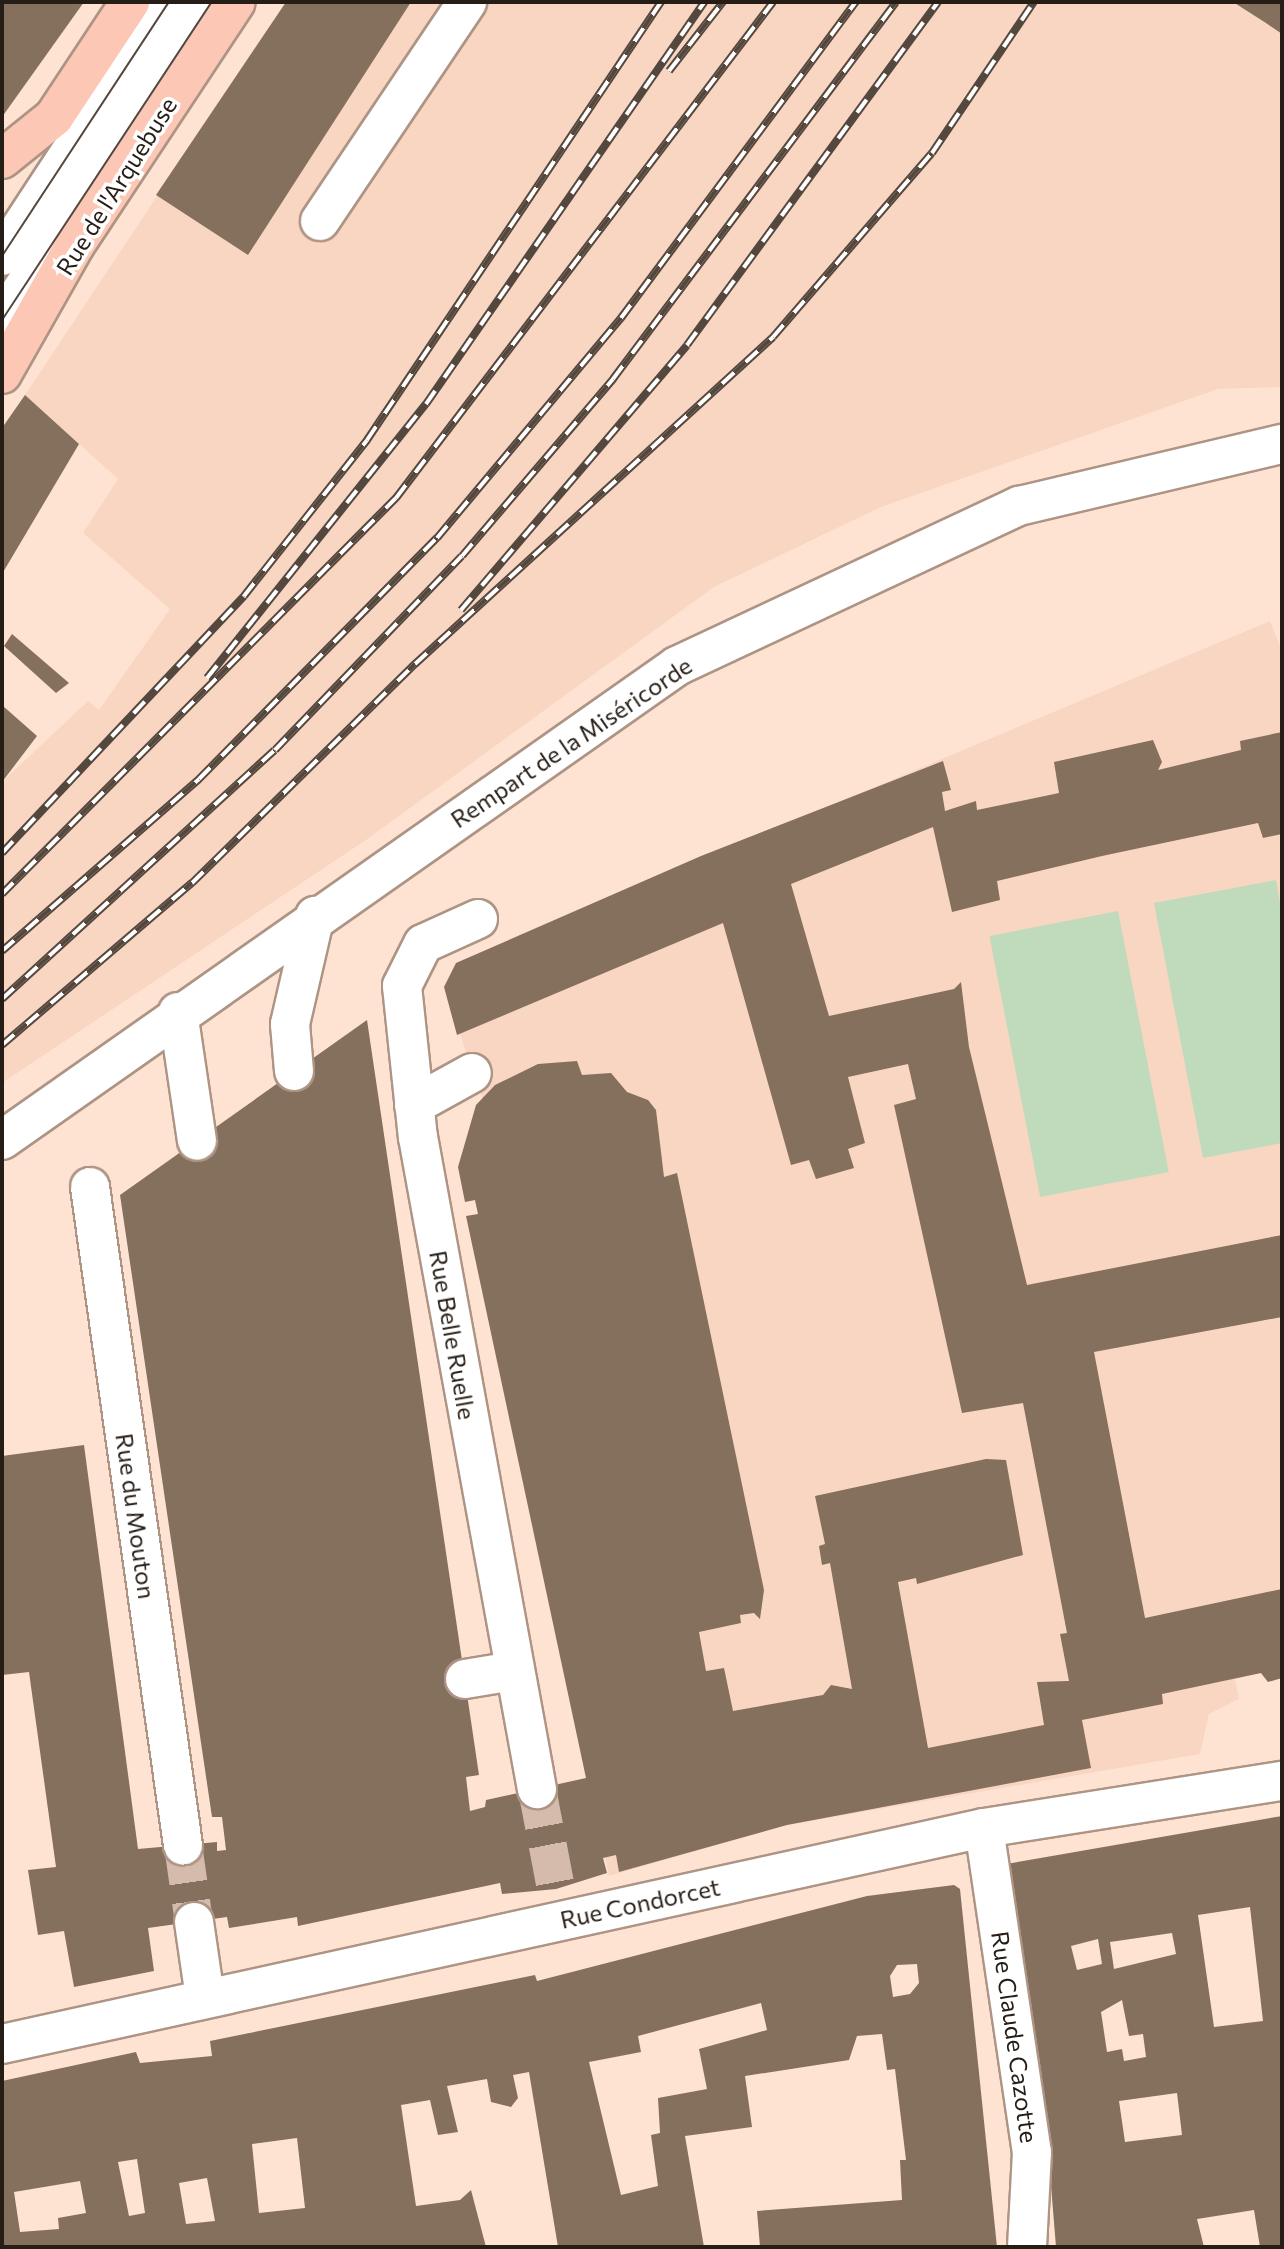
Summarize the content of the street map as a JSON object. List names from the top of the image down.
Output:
{
  "streets": {
    "main road": ["Rue de l'Arquebuse"],
    "street": [
      "Rempart de la Miséricorde",
      "Rue Belle Ruelle",
      "Rue du Mouton",
      "Rue Condorcet",
      "Rue Claude Cazotte"
    ]
  },
  "crossings": [
    ["Rue Condorcet", "Rue Claude Cazotte"]
  ]
}
